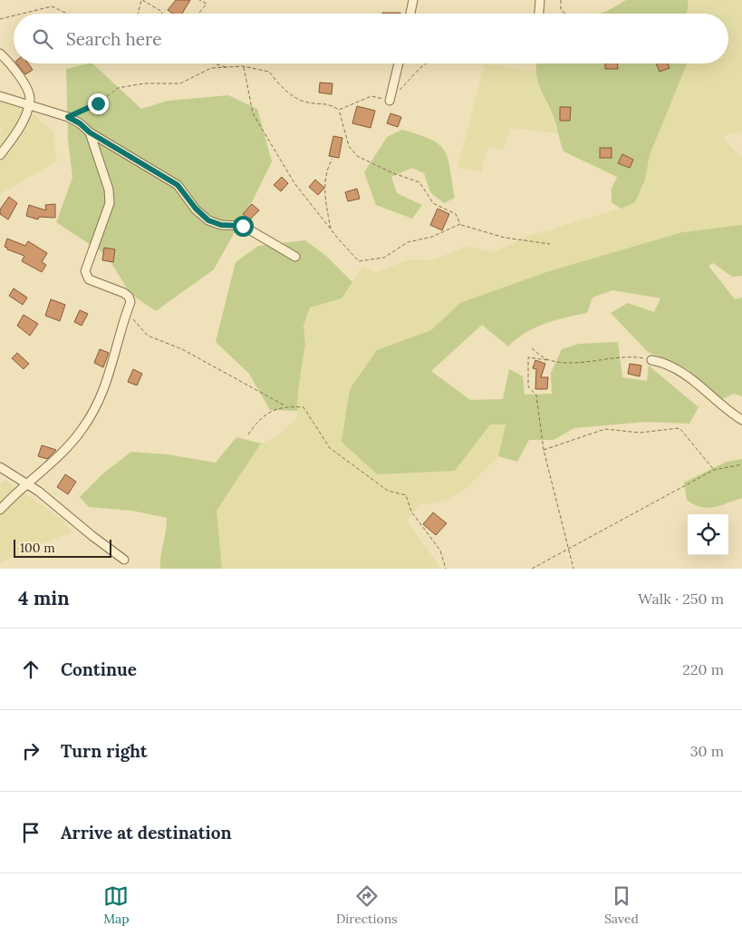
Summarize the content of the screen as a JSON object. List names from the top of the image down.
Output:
{
  "scale_bar": "100 m",
  "page": {
    "search": "Search here",
    "scale": "100 m",
    "heading": ["4 min", "Walk · 250 m"],
    "list": [
      ["Continue", "220 m"],
      ["Turn right", "30 m"],
      "Arrive at destination"
    ],
    "nav": ["Map", "Directions", "Saved"]
  }
}
